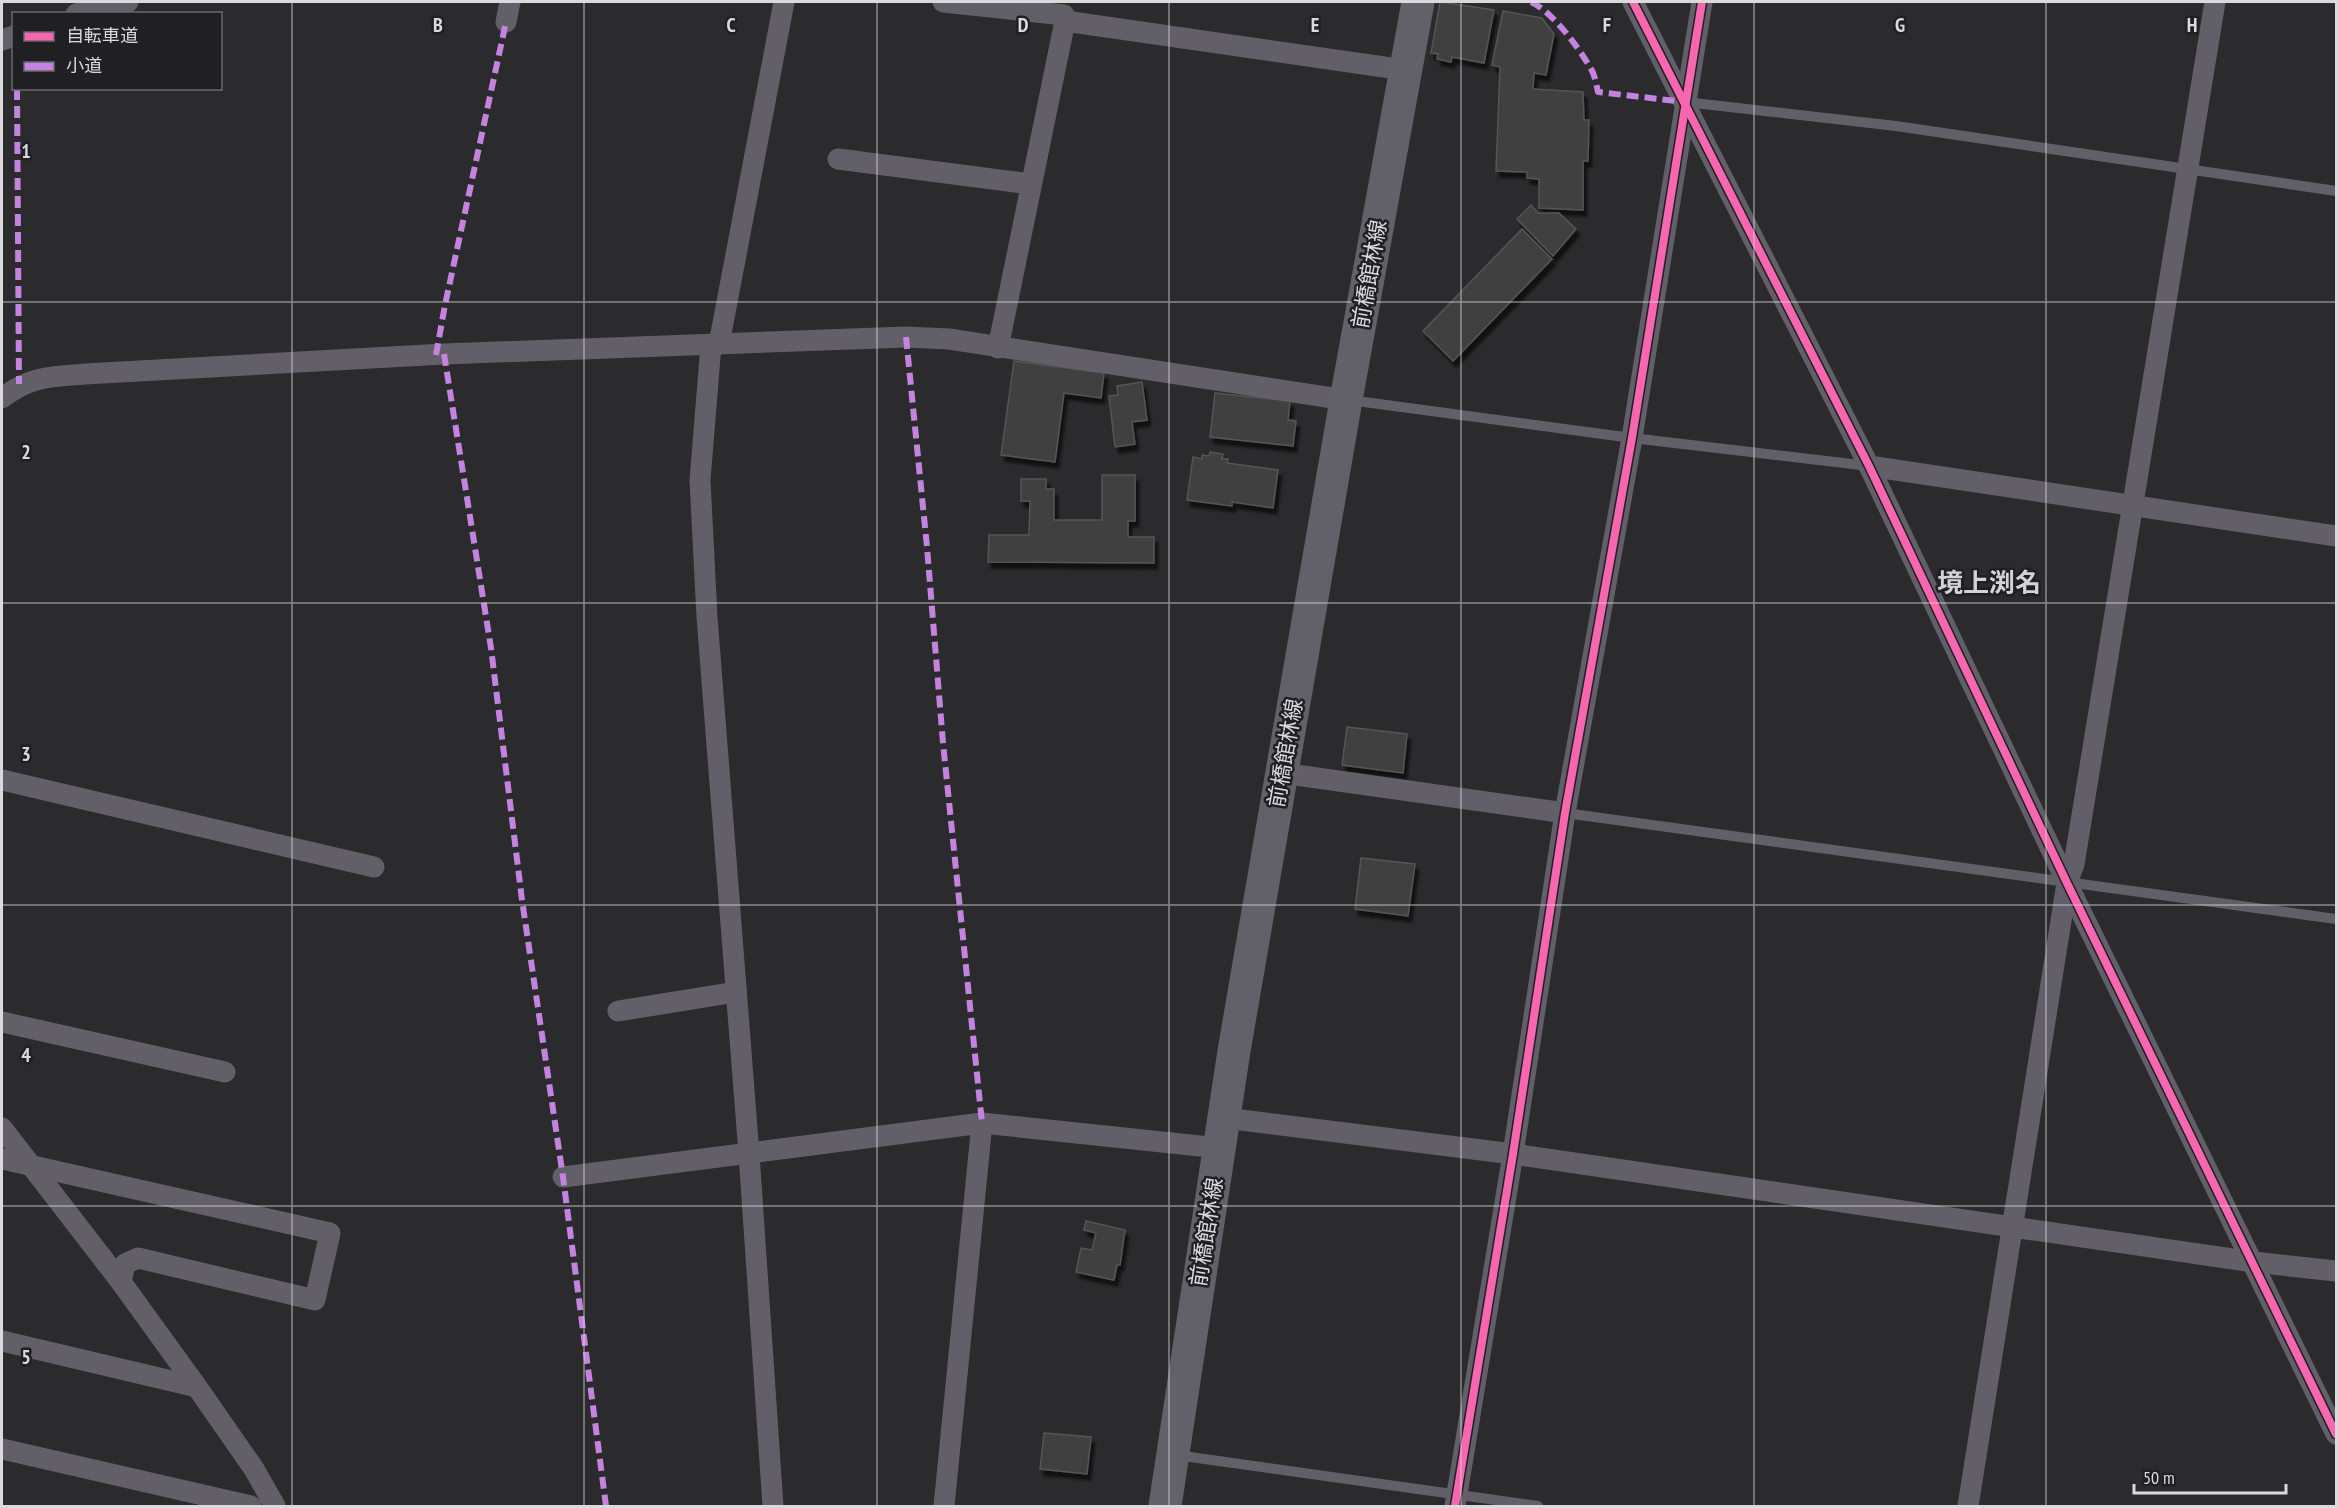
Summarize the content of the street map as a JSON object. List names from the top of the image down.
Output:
{
  "streets": {
    "main road": ["前橋館林線"]
  },
  "districts": ["境上渕名"],
  "legend": ["自転車道", "小道"],
  "scale_bar": "50 m",
  "grid": {
    "columns": [
      "B",
      "C",
      "D",
      "E",
      "F",
      "G",
      "H"
    ],
    "rows": [
      "1",
      "2",
      "3",
      "4",
      "5"
    ]
  }
}
